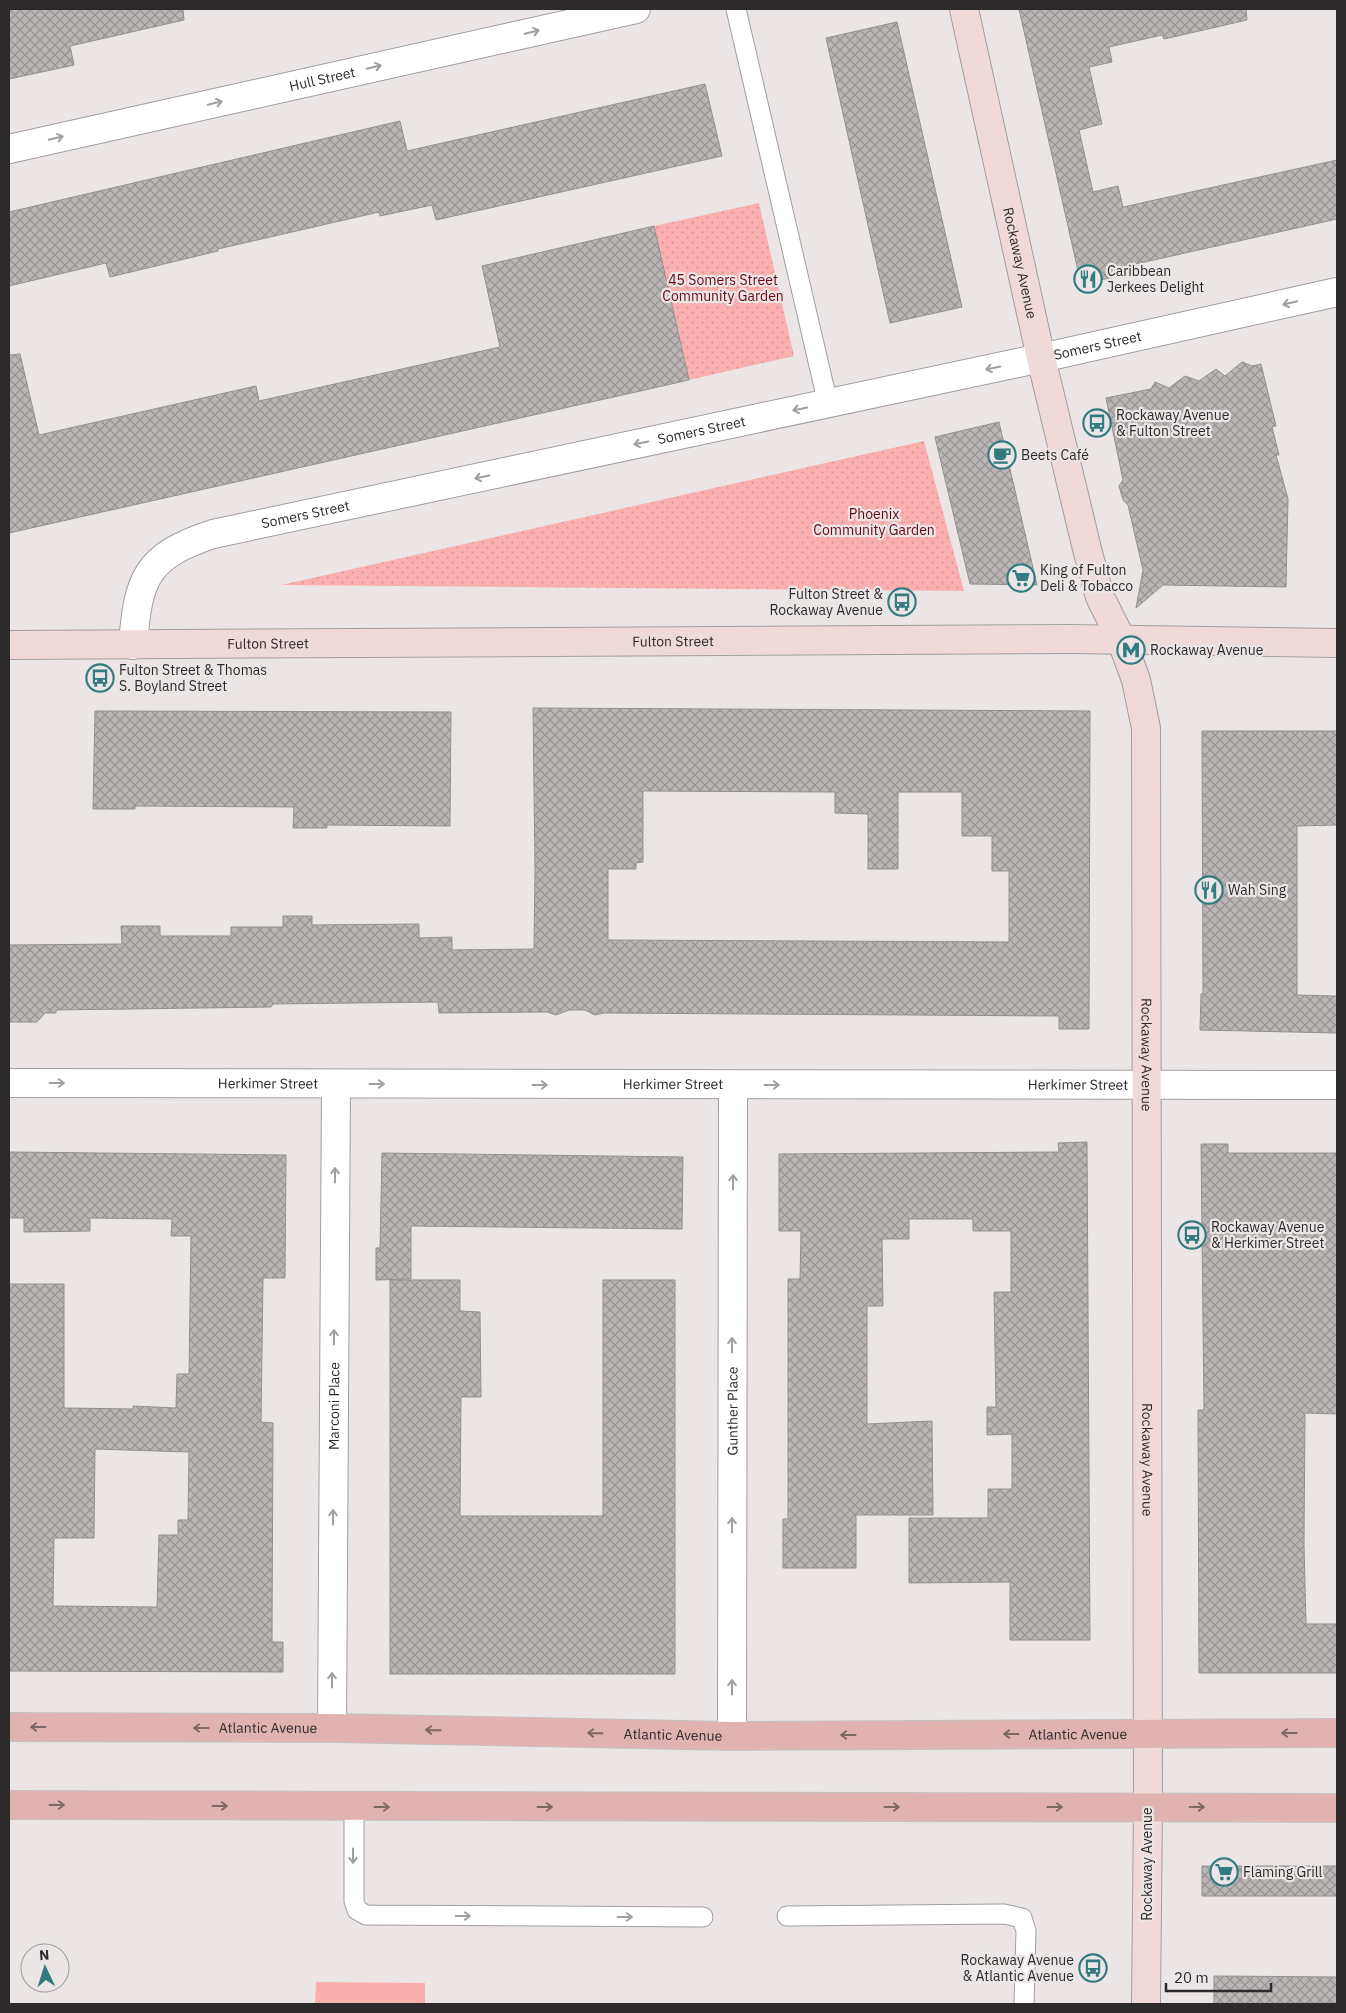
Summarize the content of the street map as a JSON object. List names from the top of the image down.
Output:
{
  "streets": {
    "main road": ["Rockaway Avenue", "Fulton Street", "Atlantic Avenue"],
    "street": [
      "Hull Street",
      "Somers Street",
      "Herkimer Street",
      "Marconi Place",
      "Gunther Place"
    ]
  },
  "crossings": [
    ["Rockaway Avenue", "Somers Street"],
    ["Rockaway Avenue", "Fulton Street"],
    ["Rockaway Avenue", "Herkimer Street"],
    ["Rockaway Avenue", "Atlantic Avenue"],
    ["Somers Street", "Fulton Street"],
    ["Herkimer Street", "Marconi Place"],
    ["Herkimer Street", "Gunther Place"],
    ["Marconi Place", "Atlantic Avenue"],
    ["Gunther Place", "Atlantic Avenue"]
  ],
  "one_way": [
    "Hull Street",
    "Somers Street",
    "Herkimer Street",
    "Marconi Place",
    "Gunther Place"
  ],
  "parks": ["45 Somers Street Community Garden", "Phoenix Community Garden"],
  "places": {
    "restaurant": ["Caribbean Jerkees Delight", "Wah Sing"],
    "bus stop": [
      "Rockaway Avenue & Fulton Street",
      "Fulton Street & Rockaway Avenue",
      "Fulton Street & Thomas S. Boyland Street",
      "Rockaway Avenue & Herkimer Street",
      "Rockaway Avenue & Atlantic Avenue"
    ],
    "cafe": ["Beets Café"],
    "supermarket": ["King of Fulton Deli & Tobacco", "Flaming Grill"],
    "metro station": ["Rockaway Avenue"]
  },
  "scale_bar": "20 m",
  "north": "top"
}
